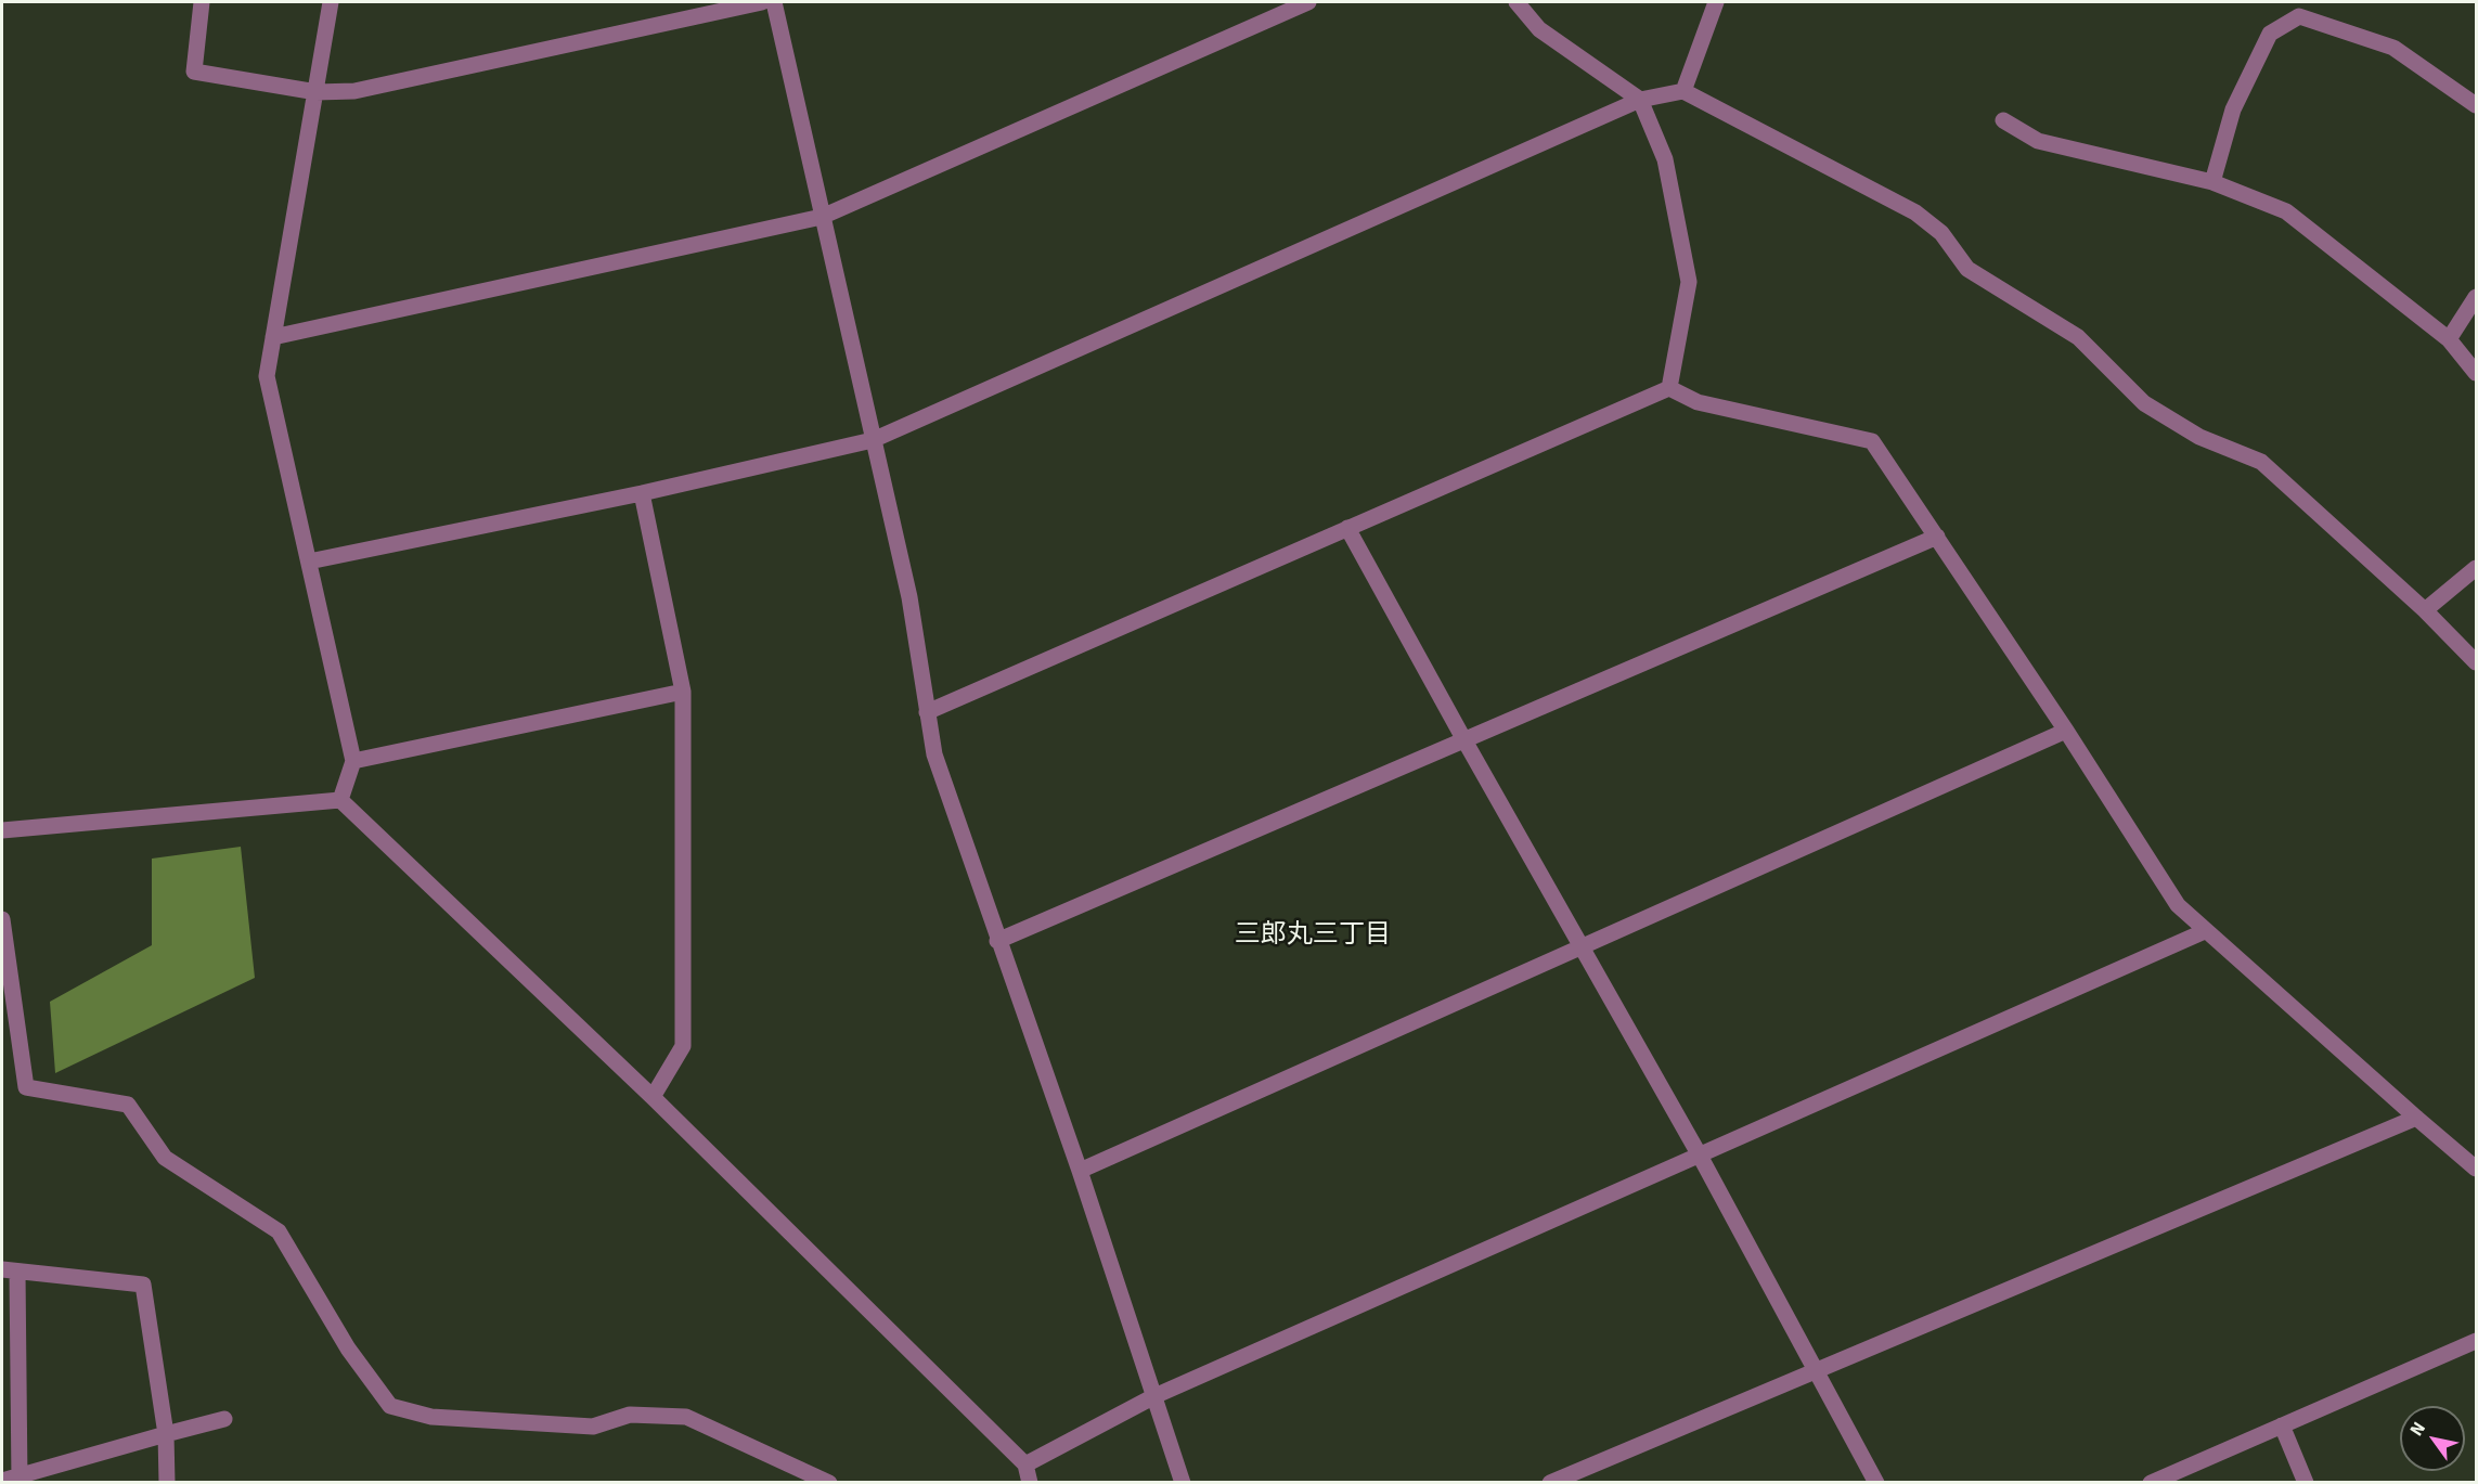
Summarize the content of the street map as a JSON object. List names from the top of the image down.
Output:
{
  "districts": ["三郎丸三丁目"],
  "north": "top left"
}
